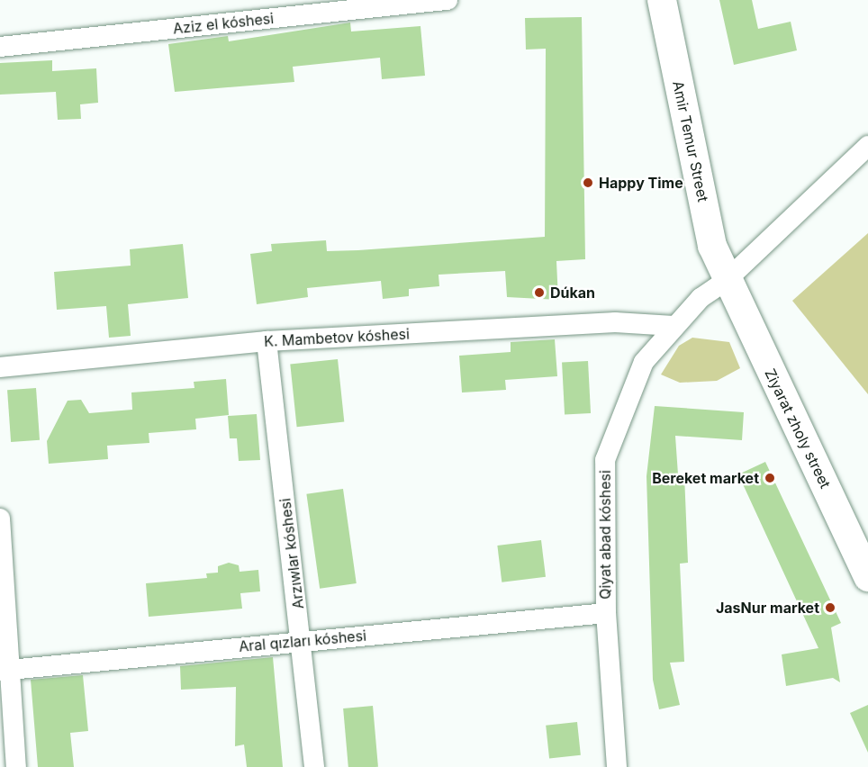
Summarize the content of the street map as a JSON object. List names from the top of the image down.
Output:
{
  "streets": {
    "street": [
      "Aziz el kóshesi",
      "Amir Temur Street",
      "K. Mambetov kóshesi",
      "Ziyarat zholy street",
      "Qiyat abad kóshesi",
      "Arzıwlar kóshesi",
      "Aral qızları kóshesi"
    ]
  },
  "crossings": [
    ["Amir Temur Street", "Ziyarat zholy street"],
    ["Amir Temur Street", "Qiyat abad kóshesi"],
    ["K. Mambetov kóshesi", "Qiyat abad kóshesi"],
    ["K. Mambetov kóshesi", "Arzıwlar kóshesi"],
    ["Ziyarat zholy street", "Qiyat abad kóshesi"],
    ["Qiyat abad kóshesi", "Aral qızları kóshesi"],
    ["Arzıwlar kóshesi", "Aral qızları kóshesi"]
  ],
  "places": [
    "Happy Time",
    "Dúkan",
    "Bereket market",
    "JasNur market"
  ]
}
